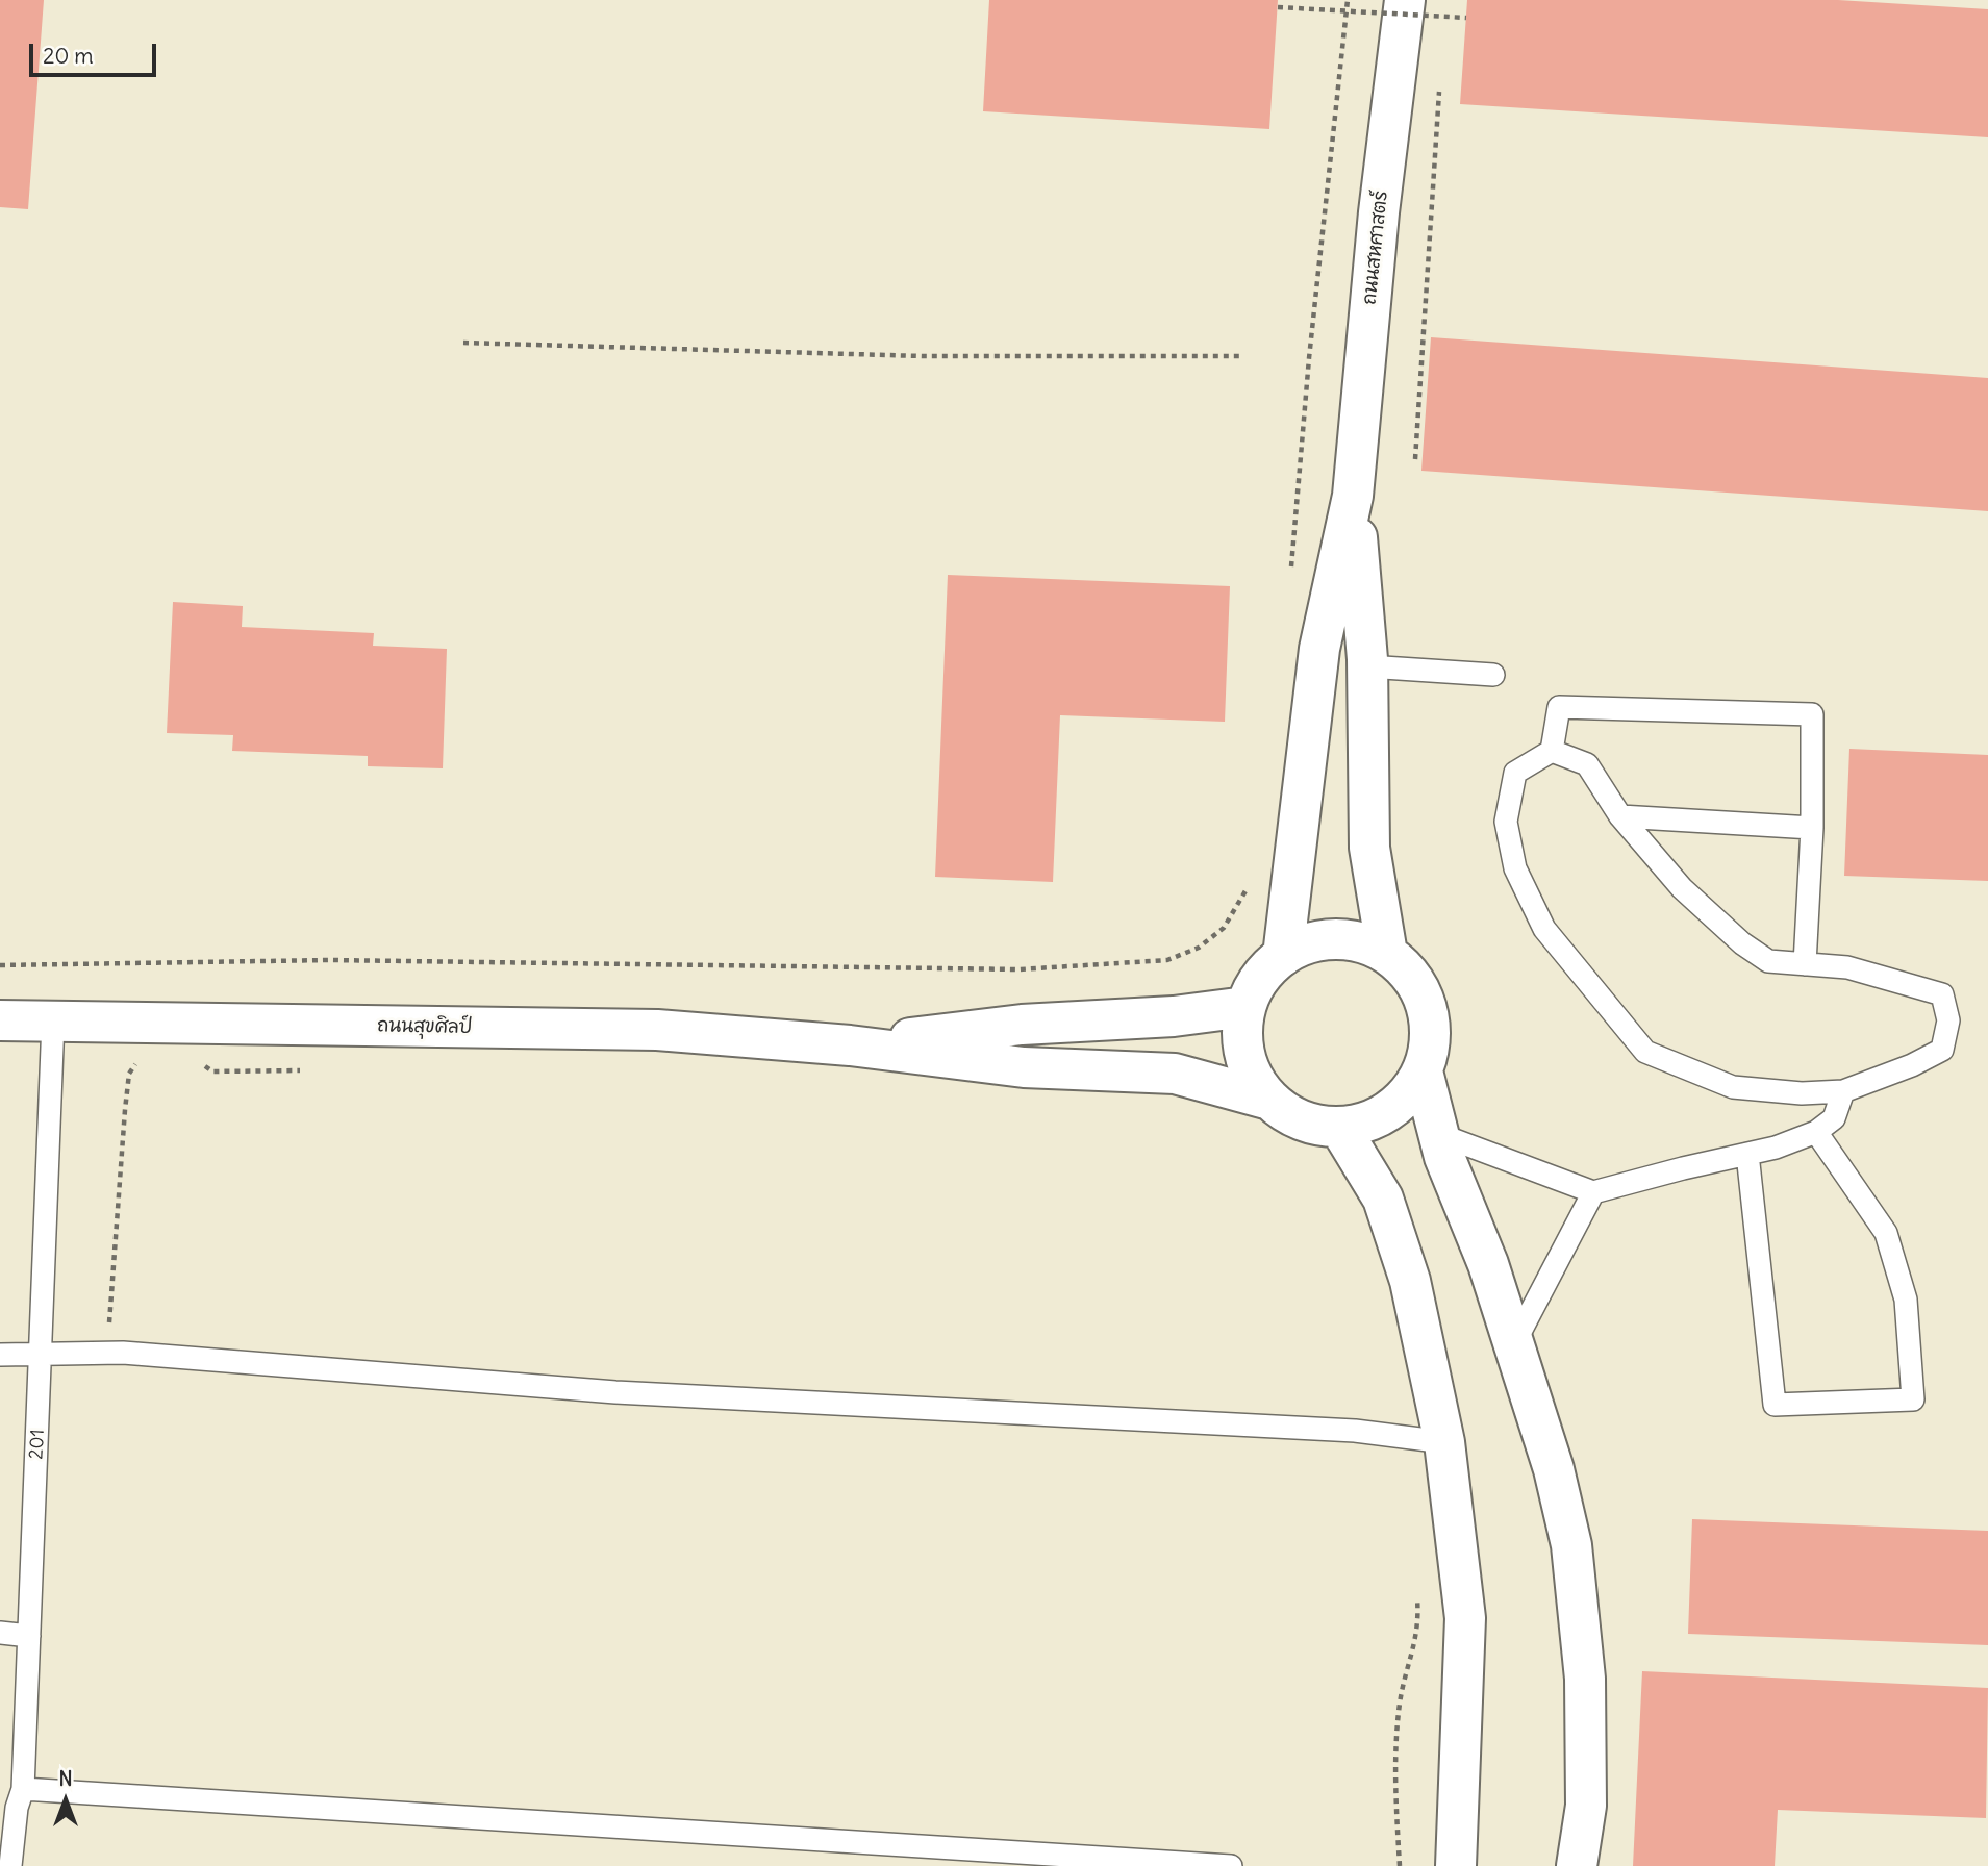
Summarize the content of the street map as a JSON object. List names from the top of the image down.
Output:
{
  "streets": {
    "street": ["ถนนสหศาสตร์", "ถนนสุขศิลป์"],
    "lane": ["201"]
  },
  "crossings": [
    ["ถนนสุขศิลป์", "201"]
  ],
  "scale_bar": "20 m",
  "north": "top"
}
